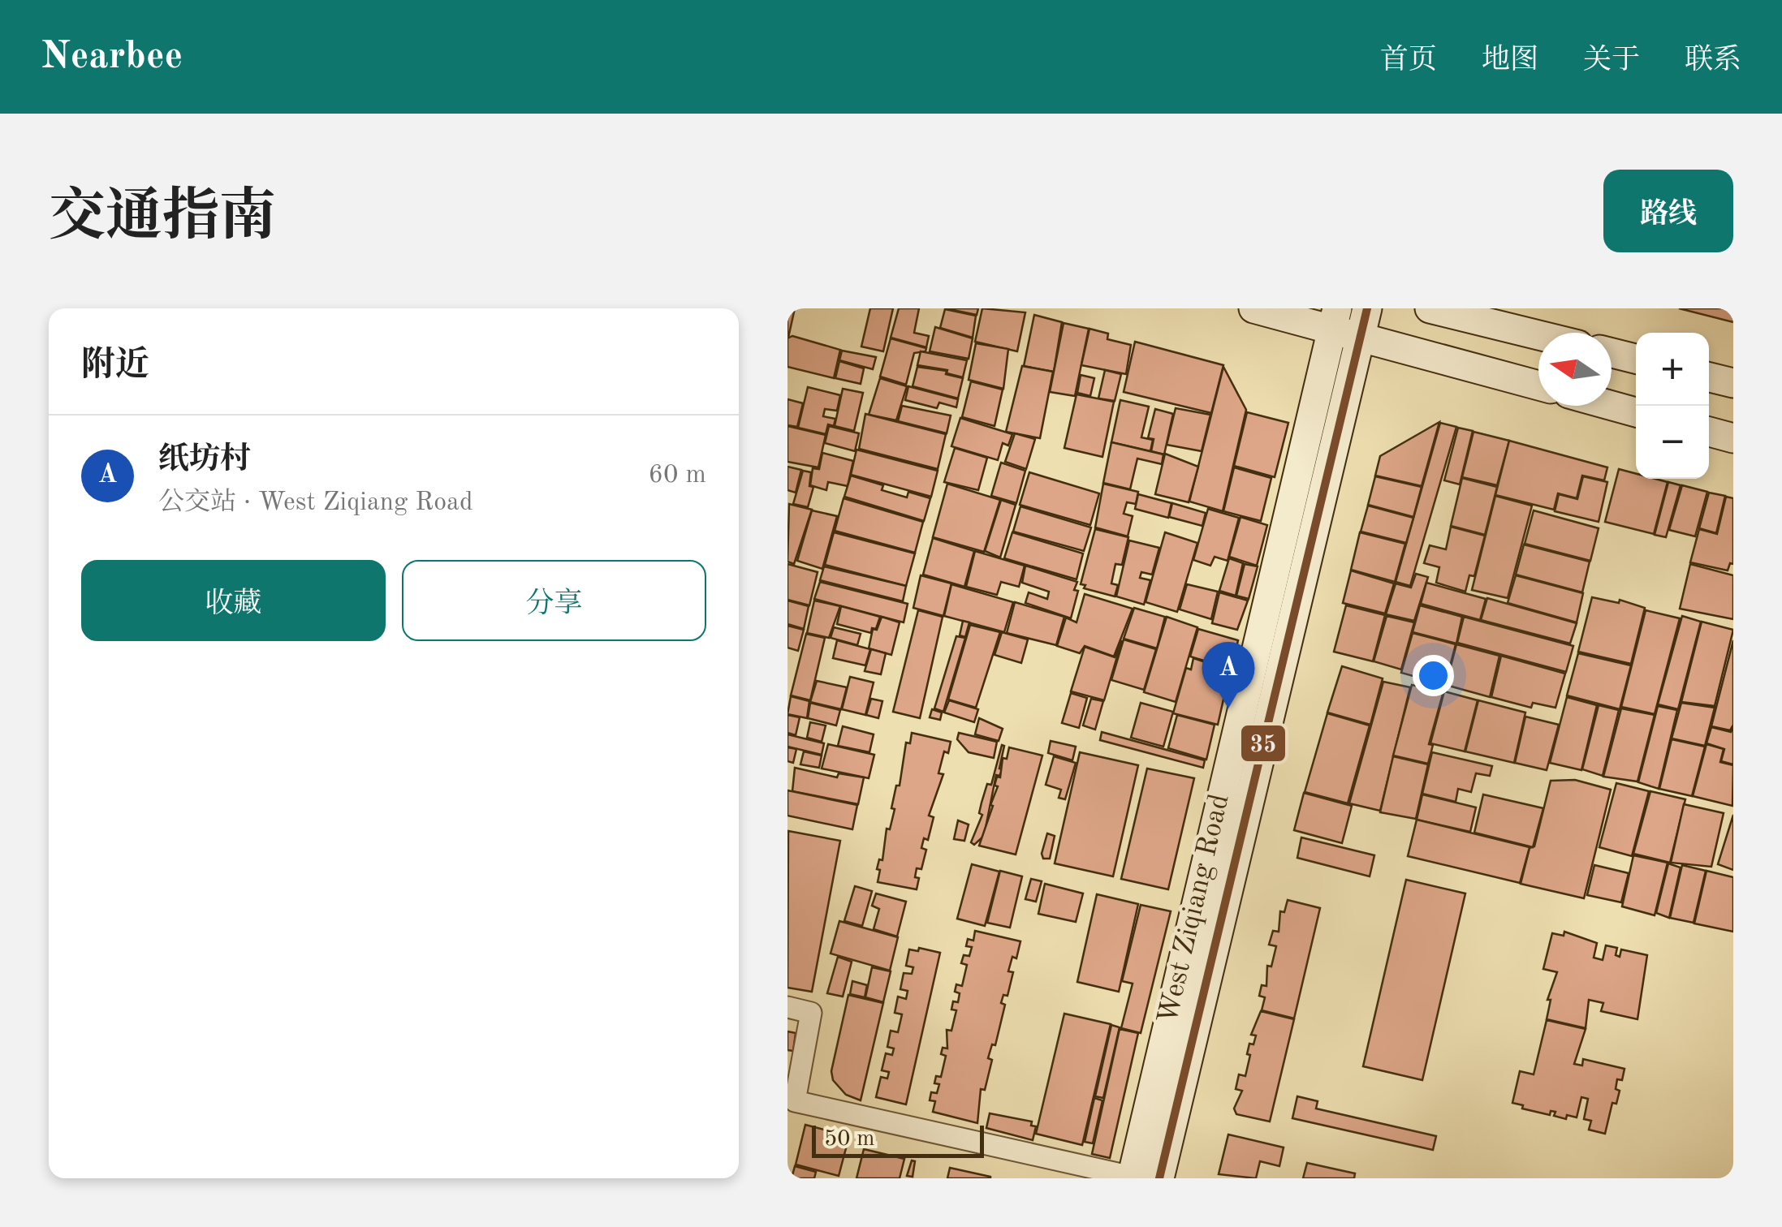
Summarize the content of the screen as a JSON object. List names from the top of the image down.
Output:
{
  "streets": {
    "main road": ["West Ziqiang Road"]
  },
  "lines": ["transit line 35"],
  "scale_bar": "50 m",
  "north": "left",
  "page": {
    "header": "Nearbee",
    "nav": [
      "首页",
      "地图",
      "关于",
      "联系"
    ],
    "title": "交通指南",
    "buttons": [
      "路线",
      ["收藏", "分享"]
    ],
    "heading": "附近",
    "map_buttons": ["+", "−"],
    "list": [
      {
        "mark": "A",
        "name": "纸坊村",
        "note": "公交站 · West Ziqiang Road",
        "value": "60 m"
      }
    ],
    "pins": "A",
    "scale": "50 m"
  }
}
